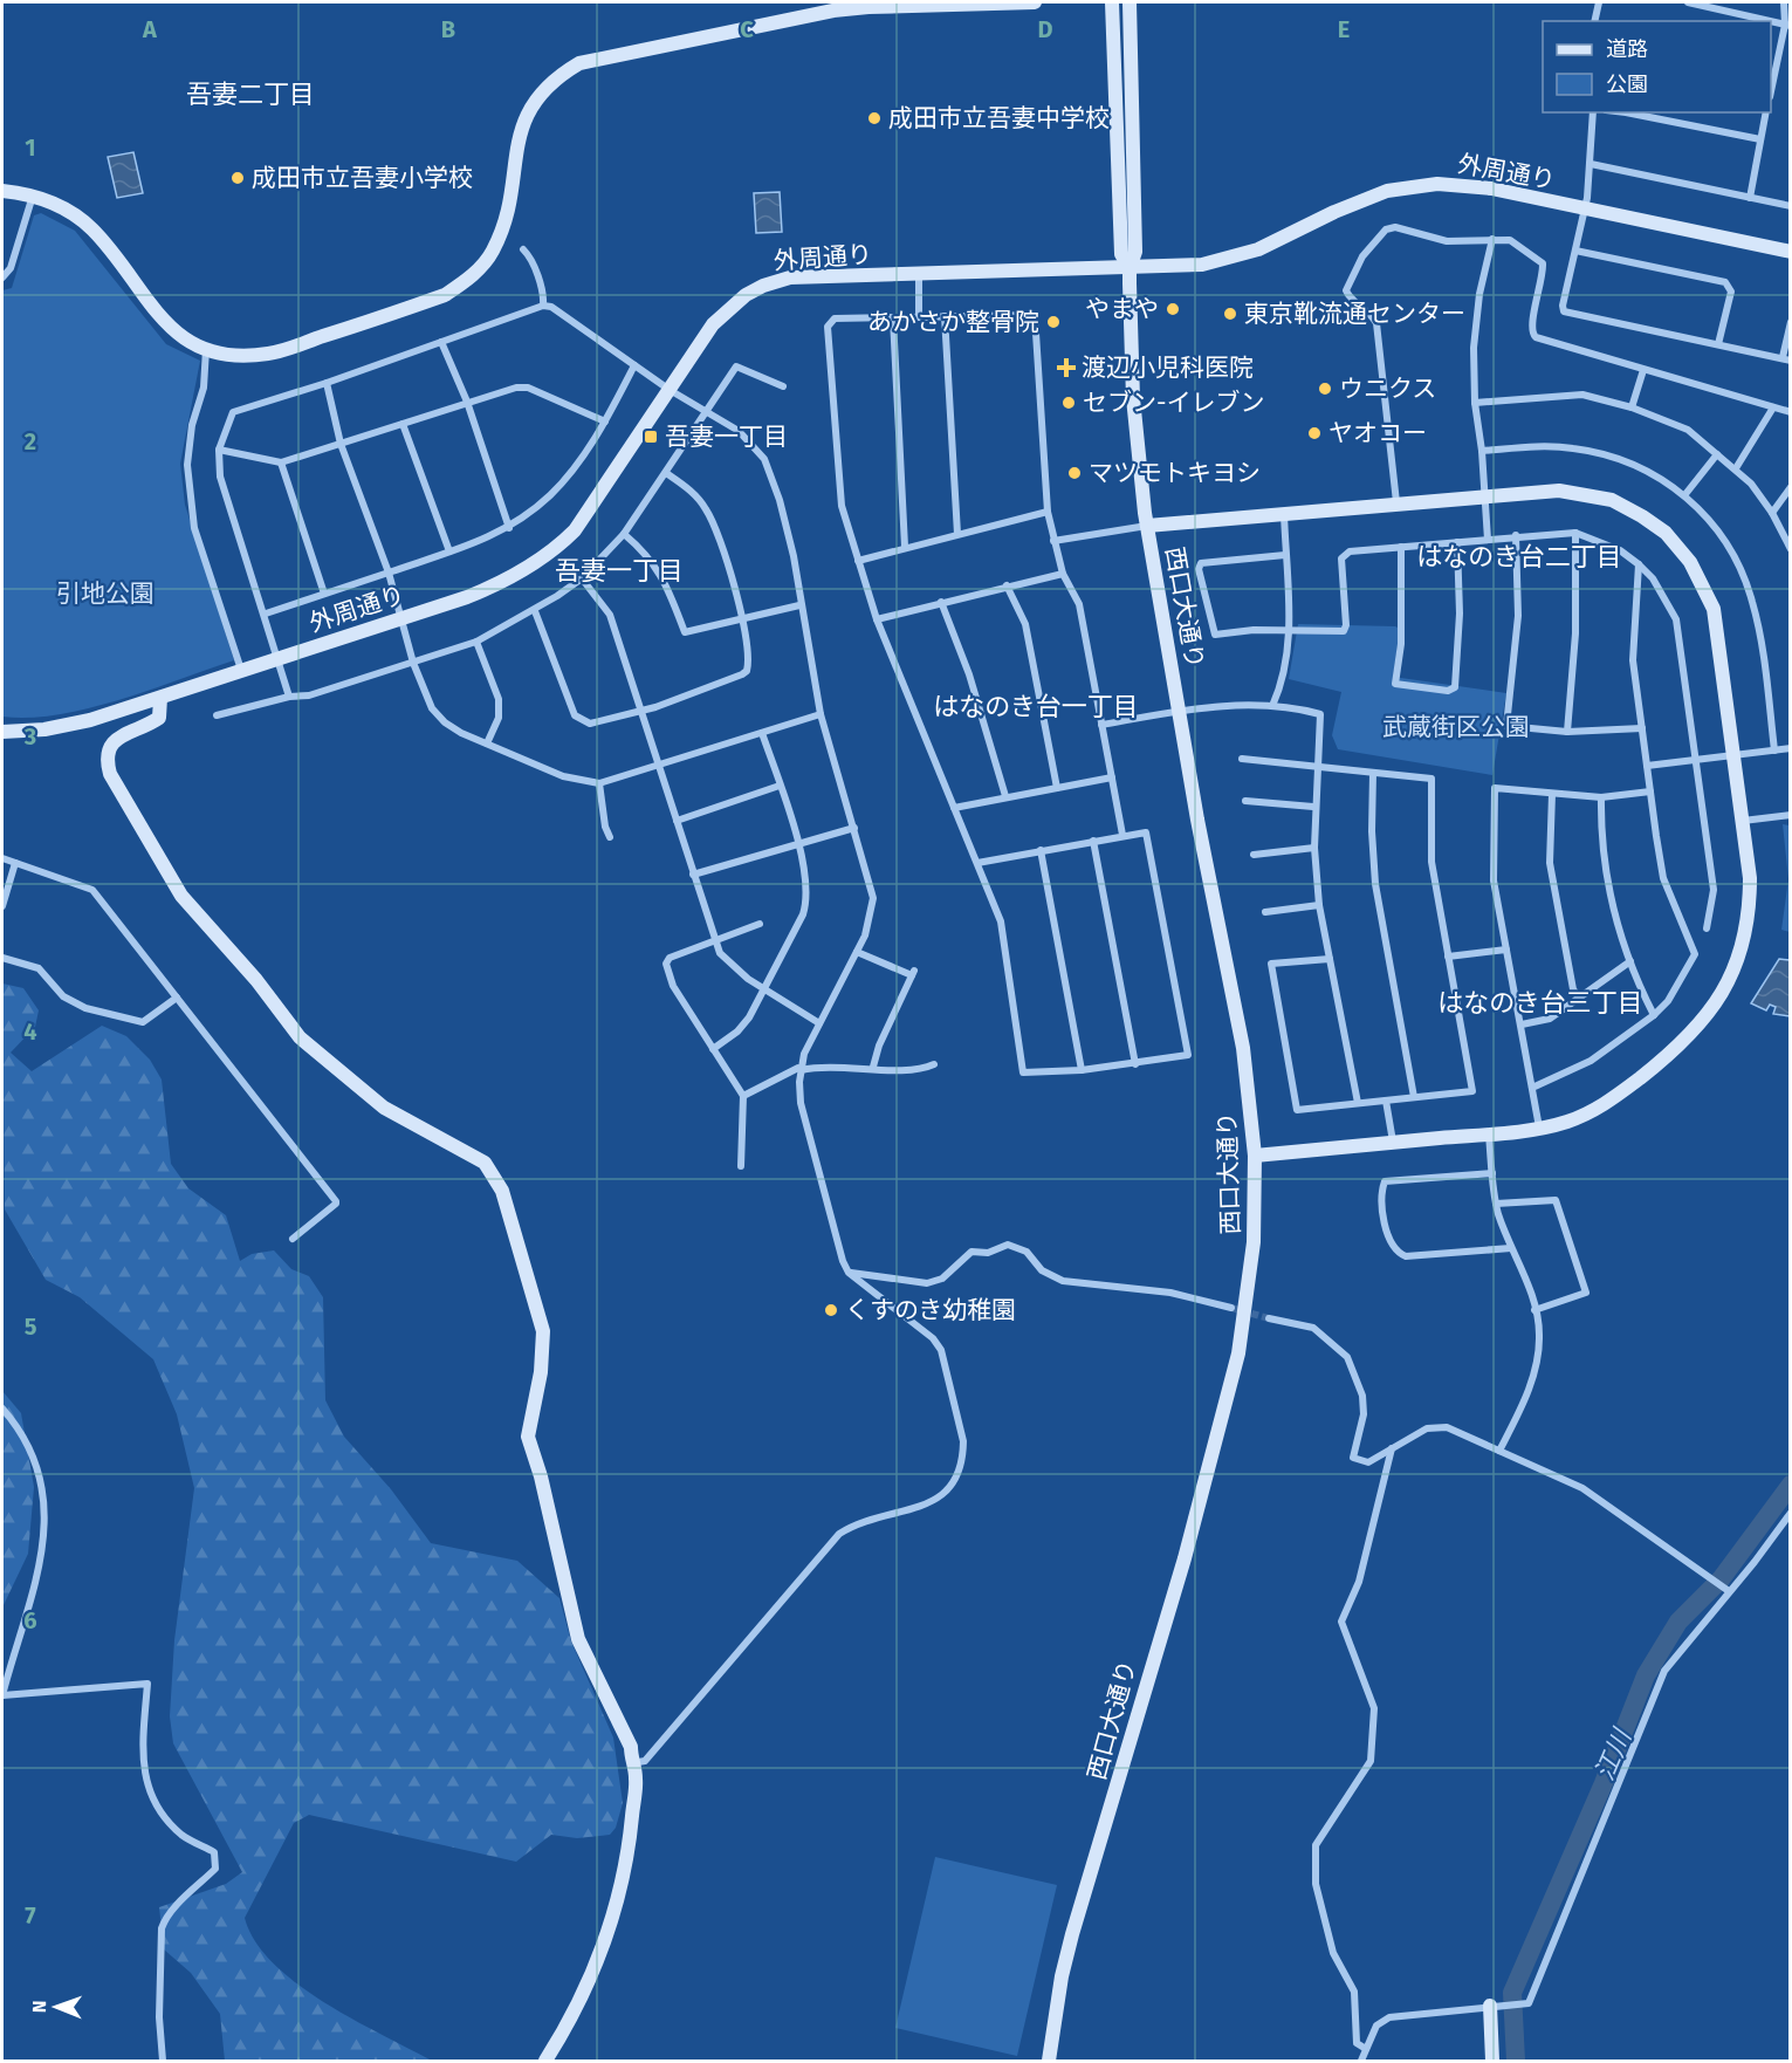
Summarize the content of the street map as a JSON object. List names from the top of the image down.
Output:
{
  "streets": {
    "street": ["外周通り", "西口大通り"]
  },
  "crossings": [
    ["外周通り", "西口大通り"]
  ],
  "districts": [
    "吾妻二丁目",
    "はなのき台二丁目",
    "吾妻一丁目",
    "はなのき台一丁目",
    "はなのき台三丁目"
  ],
  "water": ["江川"],
  "parks": ["引地公園", "武蔵街区公園"],
  "places": {
    "other": [
      "成田市立吾妻中学校",
      "成田市立吾妻小学校",
      "やまや",
      "東京靴流通センター",
      "あかさか整骨院",
      "ウニクス",
      "セブン-イレブン",
      "ヤオコー",
      "マツモトキヨシ",
      "くすのき幼稚園"
    ],
    "health": ["渡辺小児科医院"],
    "transit": ["吾妻一丁目"]
  },
  "legend": ["道路", "公園"],
  "north": "left",
  "grid": {
    "columns": [
      "A",
      "B",
      "C",
      "D",
      "E"
    ],
    "rows": [
      "1",
      "2",
      "3",
      "4",
      "5",
      "6",
      "7"
    ]
  }
}
